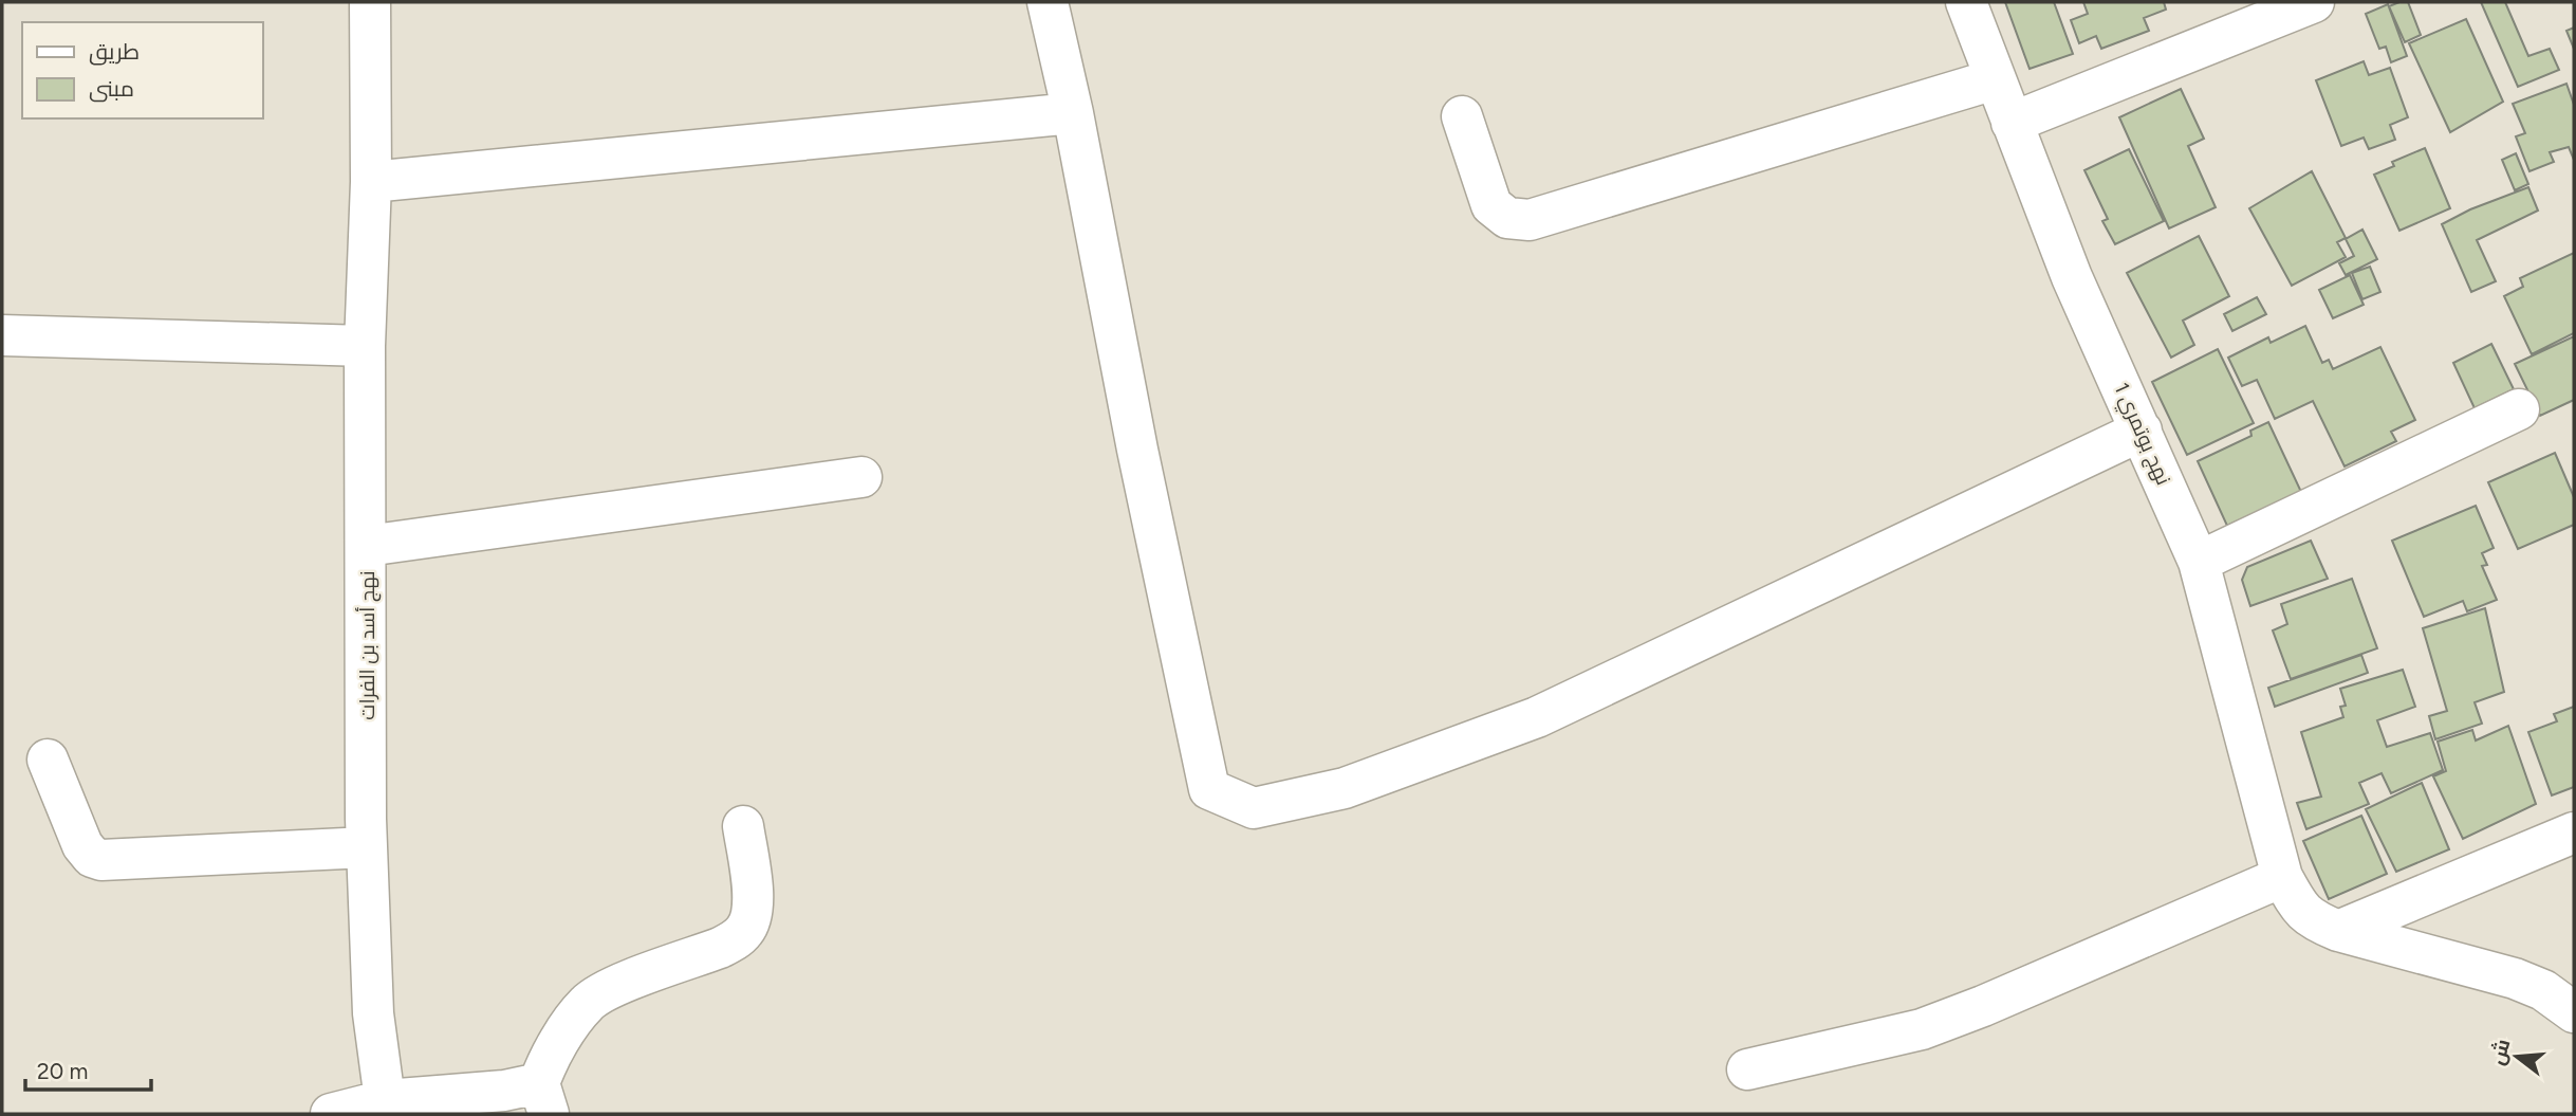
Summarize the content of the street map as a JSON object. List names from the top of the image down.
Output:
{
  "streets": {
    "street": ["نهج بوتمري 1", "نهج أسد بن الفرات"]
  },
  "legend": ["طريق", "مبنى"],
  "scale_bar": "20 m",
  "north": "left"
}
